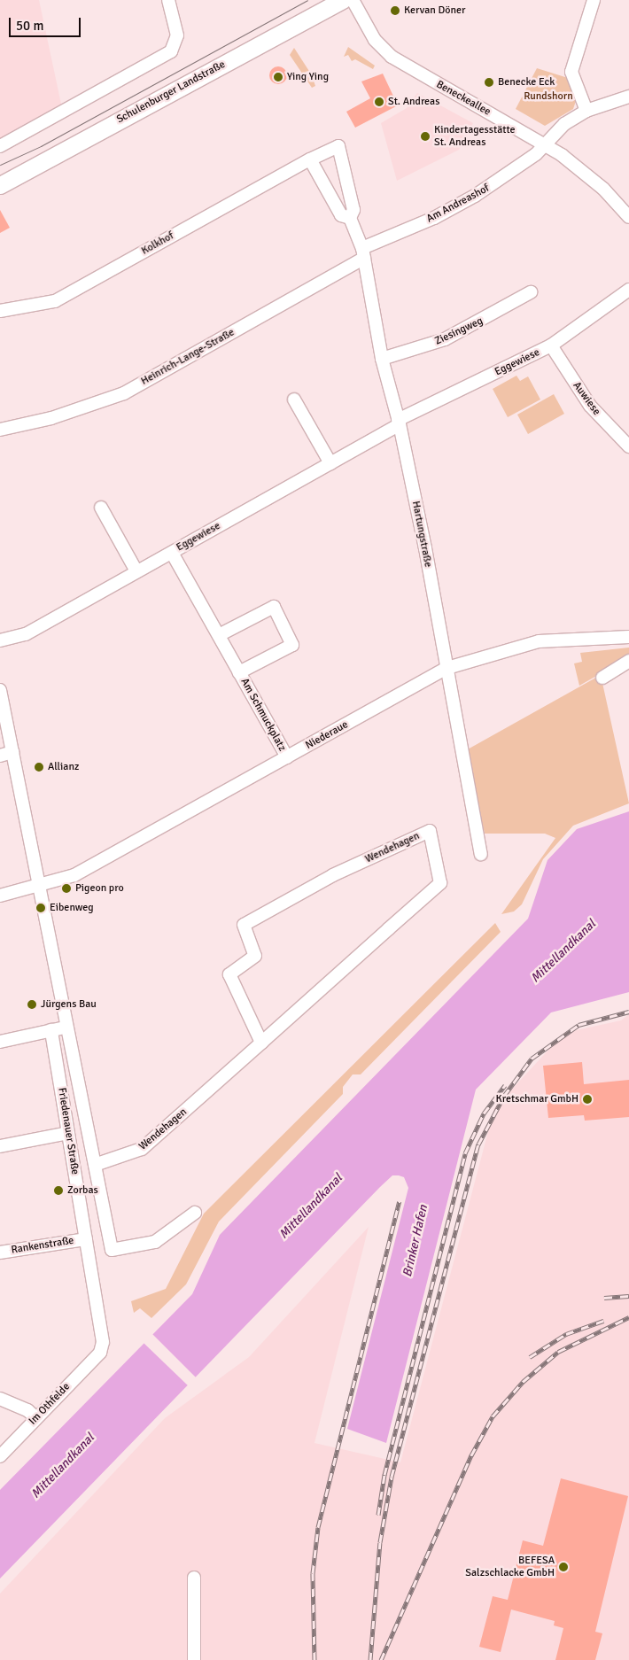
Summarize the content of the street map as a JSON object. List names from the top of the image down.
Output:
{
  "streets": {
    "main road": ["Schulenburger Landstraße"],
    "street": [
      "Beneckeallee",
      "Am Andreashof",
      "Kolkhof",
      "Ziesingweg",
      "Heinrich-Lange-Straße",
      "Eggewiese",
      "Auwiese",
      "Hartungstraße",
      "Am Schmuckplatz",
      "Niederaue",
      "Wendehagen",
      "Friedenauer Straße",
      "Rankenstraße",
      "Im Othfelde"
    ]
  },
  "crossings": [
    ["Beneckeallee", "Am Andreashof"],
    ["Am Andreashof", "Heinrich-Lange-Straße"],
    ["Am Andreashof", "Hartungstraße"],
    ["Kolkhof", "Hartungstraße"],
    ["Ziesingweg", "Hartungstraße"],
    ["Heinrich-Lange-Straße", "Hartungstraße"],
    ["Eggewiese", "Auwiese"],
    ["Eggewiese", "Hartungstraße"],
    ["Eggewiese", "Am Schmuckplatz"],
    ["Hartungstraße", "Niederaue"],
    ["Am Schmuckplatz", "Niederaue"],
    ["Niederaue", "Friedenauer Straße"],
    ["Wendehagen", "Friedenauer Straße"],
    ["Friedenauer Straße", "Rankenstraße"],
    ["Friedenauer Straße", "Im Othfelde"]
  ],
  "water": ["Mittellandkanal", "Brinker Hafen"],
  "parks": ["Rundshorn"],
  "places": [
    "Kervan Döner",
    "Ying Ying",
    "Benecke Eck",
    "St. Andreas",
    "Kindertagesstätte St. Andreas",
    "Allianz",
    "Pigeon pro",
    "Eibenweg",
    "Jürgens Bau",
    "Kretschmar GmbH",
    "Zorbas",
    "BEFESA Salzschlacke GmbH"
  ],
  "scale_bar": "50 m"
}
